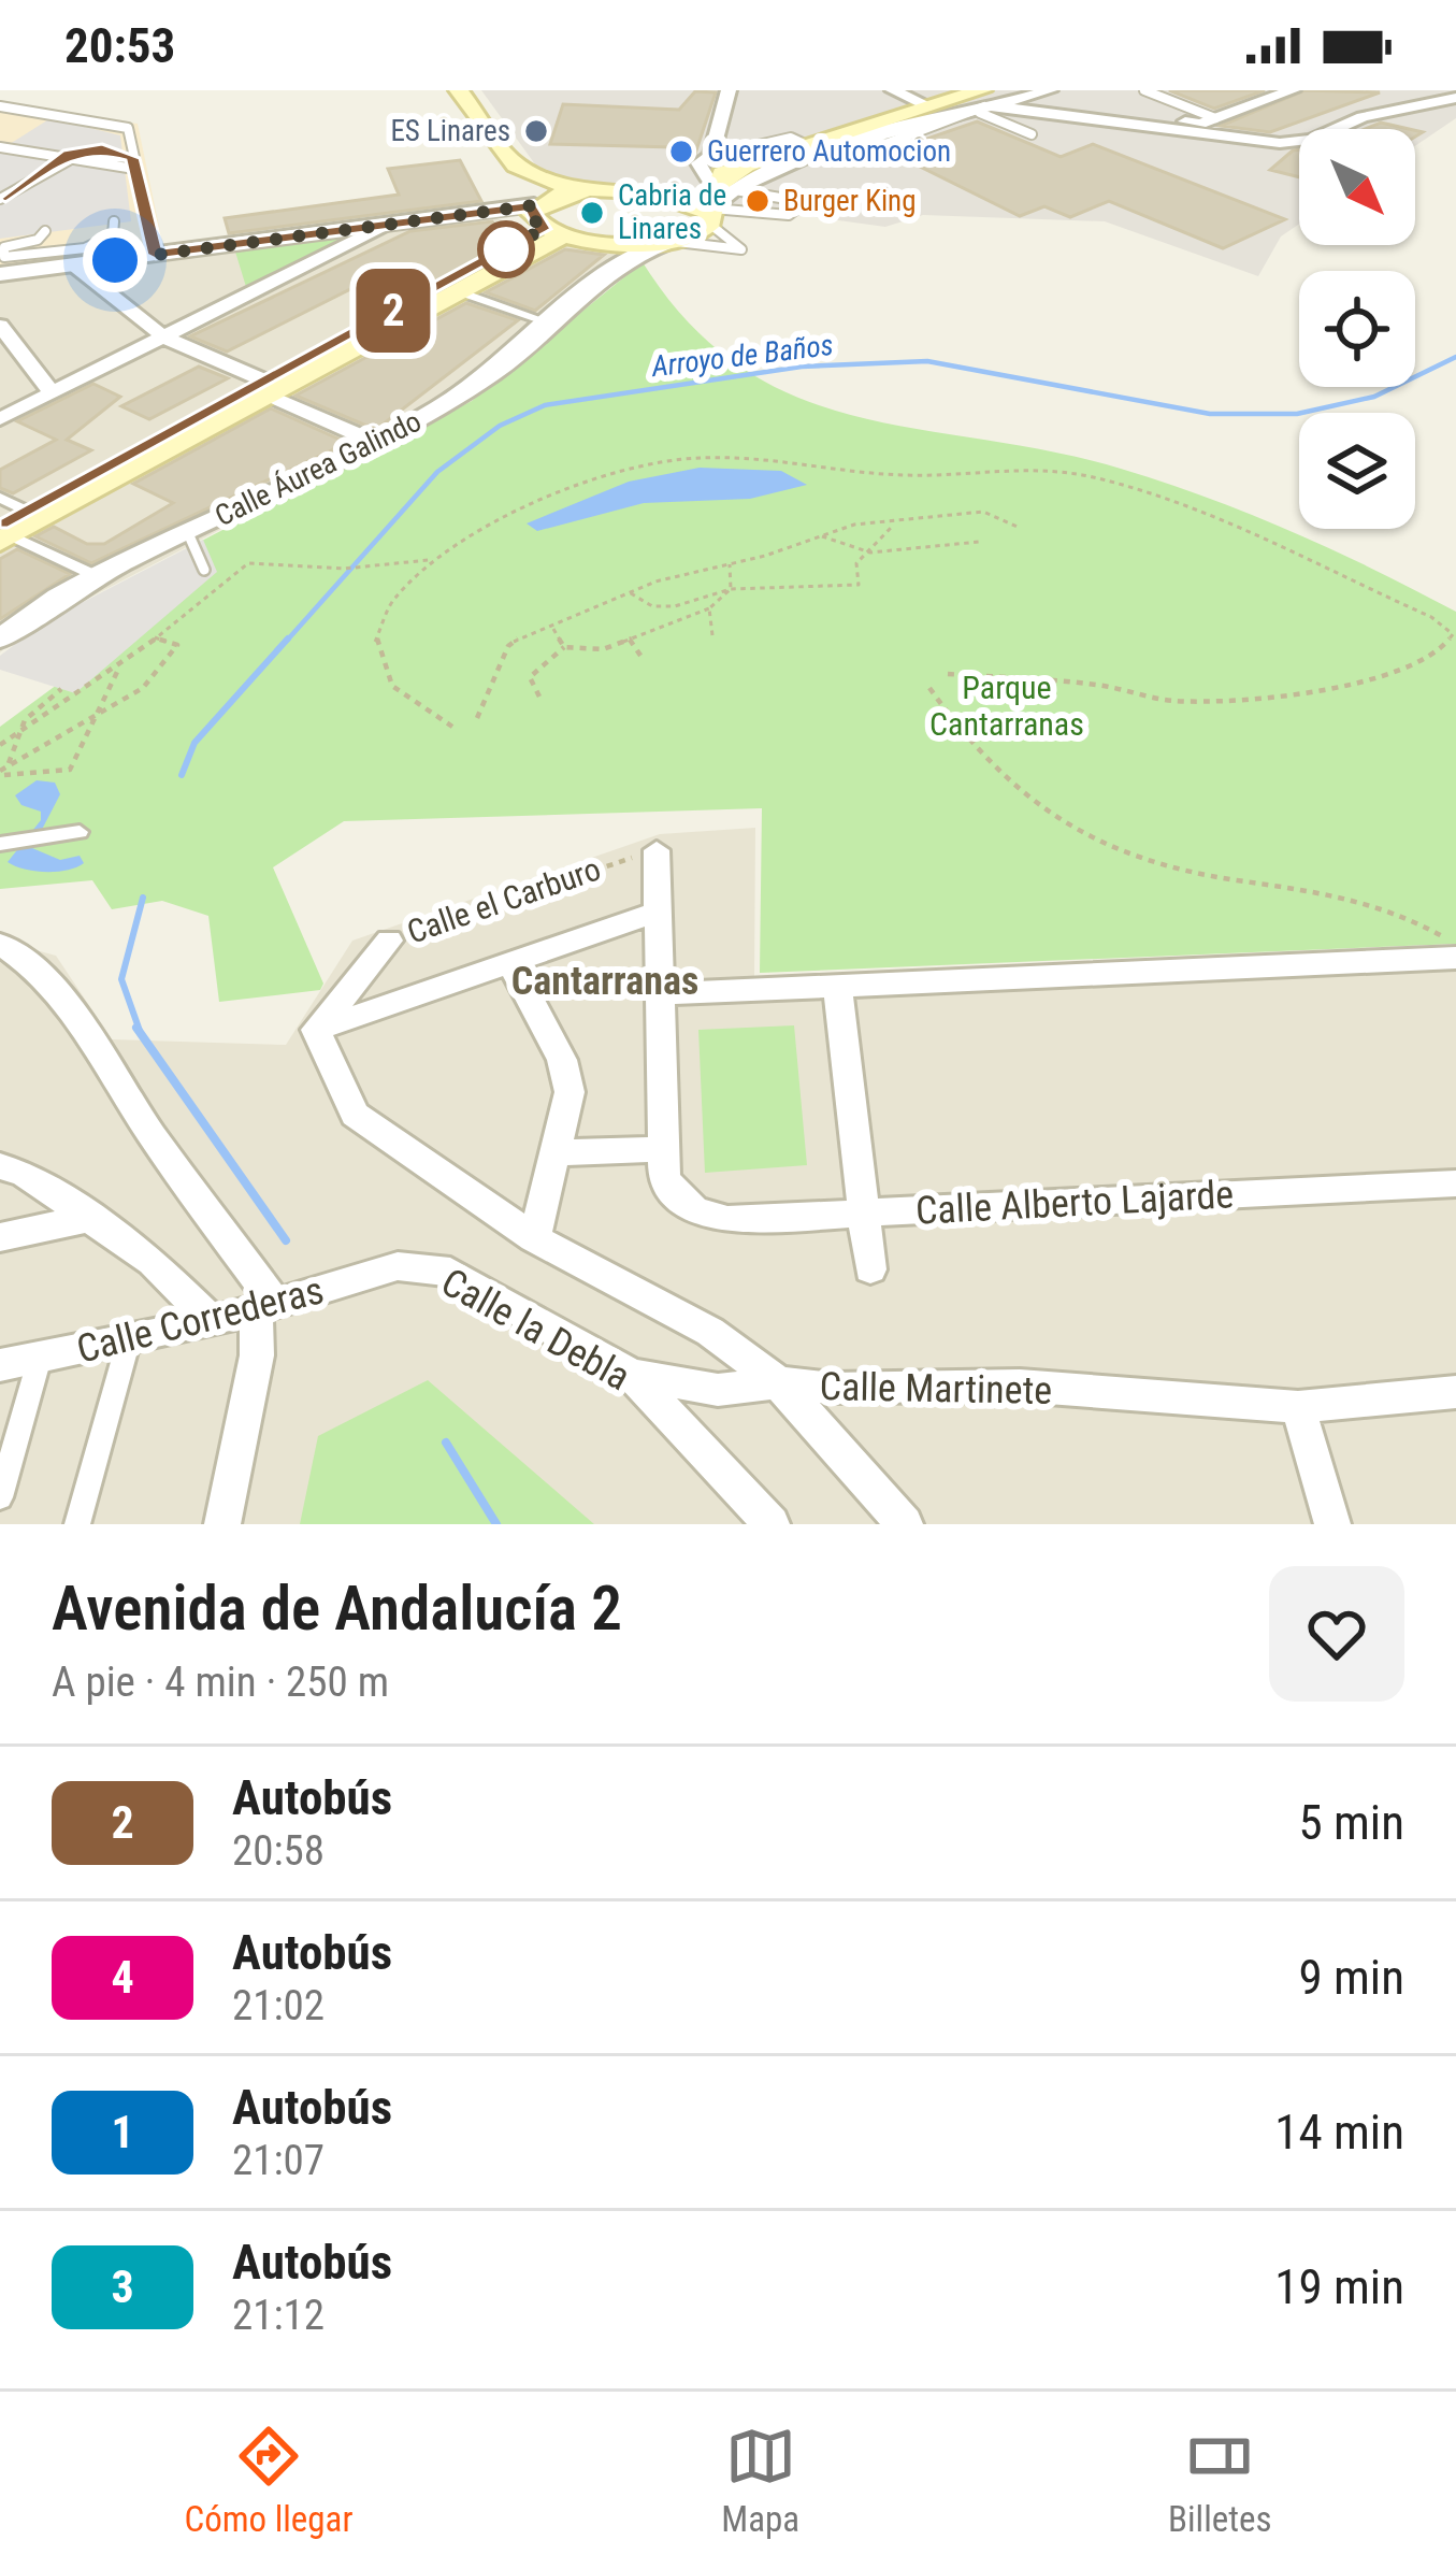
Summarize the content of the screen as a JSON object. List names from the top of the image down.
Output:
{
  "streets": {
    "street": [
      "Calle Áurea Galindo",
      "Calle el Carburo",
      "Calle Alberto Lajarde",
      "Calle Correderas",
      "Calle la Debla",
      "Calle Martinete"
    ]
  },
  "crossings": [
    ["Calle el Carburo", "Calle Martinete"],
    ["Calle Correderas", "Calle la Debla"]
  ],
  "districts": ["Cantarranas"],
  "water": ["Arroyo de Baños"],
  "parks": ["Parque Cantarranas"],
  "places": [
    "ES Linares",
    "Guerrero Automocion",
    "Burger King",
    "Cabria de Linares"
  ],
  "lines": ["bus line 2"],
  "north": "bottom right",
  "page": {
    "status": "20:53",
    "on_map": "2",
    "heading": ["Avenida de Andalucía 2", "A pie · 4 min · 250 m"],
    "list": [
      {
        "mark": "2",
        "name": "Autobús",
        "note": "20:58",
        "value": "5 min"
      },
      {
        "mark": "4",
        "name": "Autobús",
        "note": "21:02",
        "value": "9 min"
      },
      {
        "mark": "1",
        "name": "Autobús",
        "note": "21:07",
        "value": "14 min"
      },
      {
        "mark": "3",
        "name": "Autobús",
        "note": "21:12",
        "value": "19 min"
      }
    ],
    "tabs": ["Cómo llegar", "Mapa", "Billetes"]
  }
}
